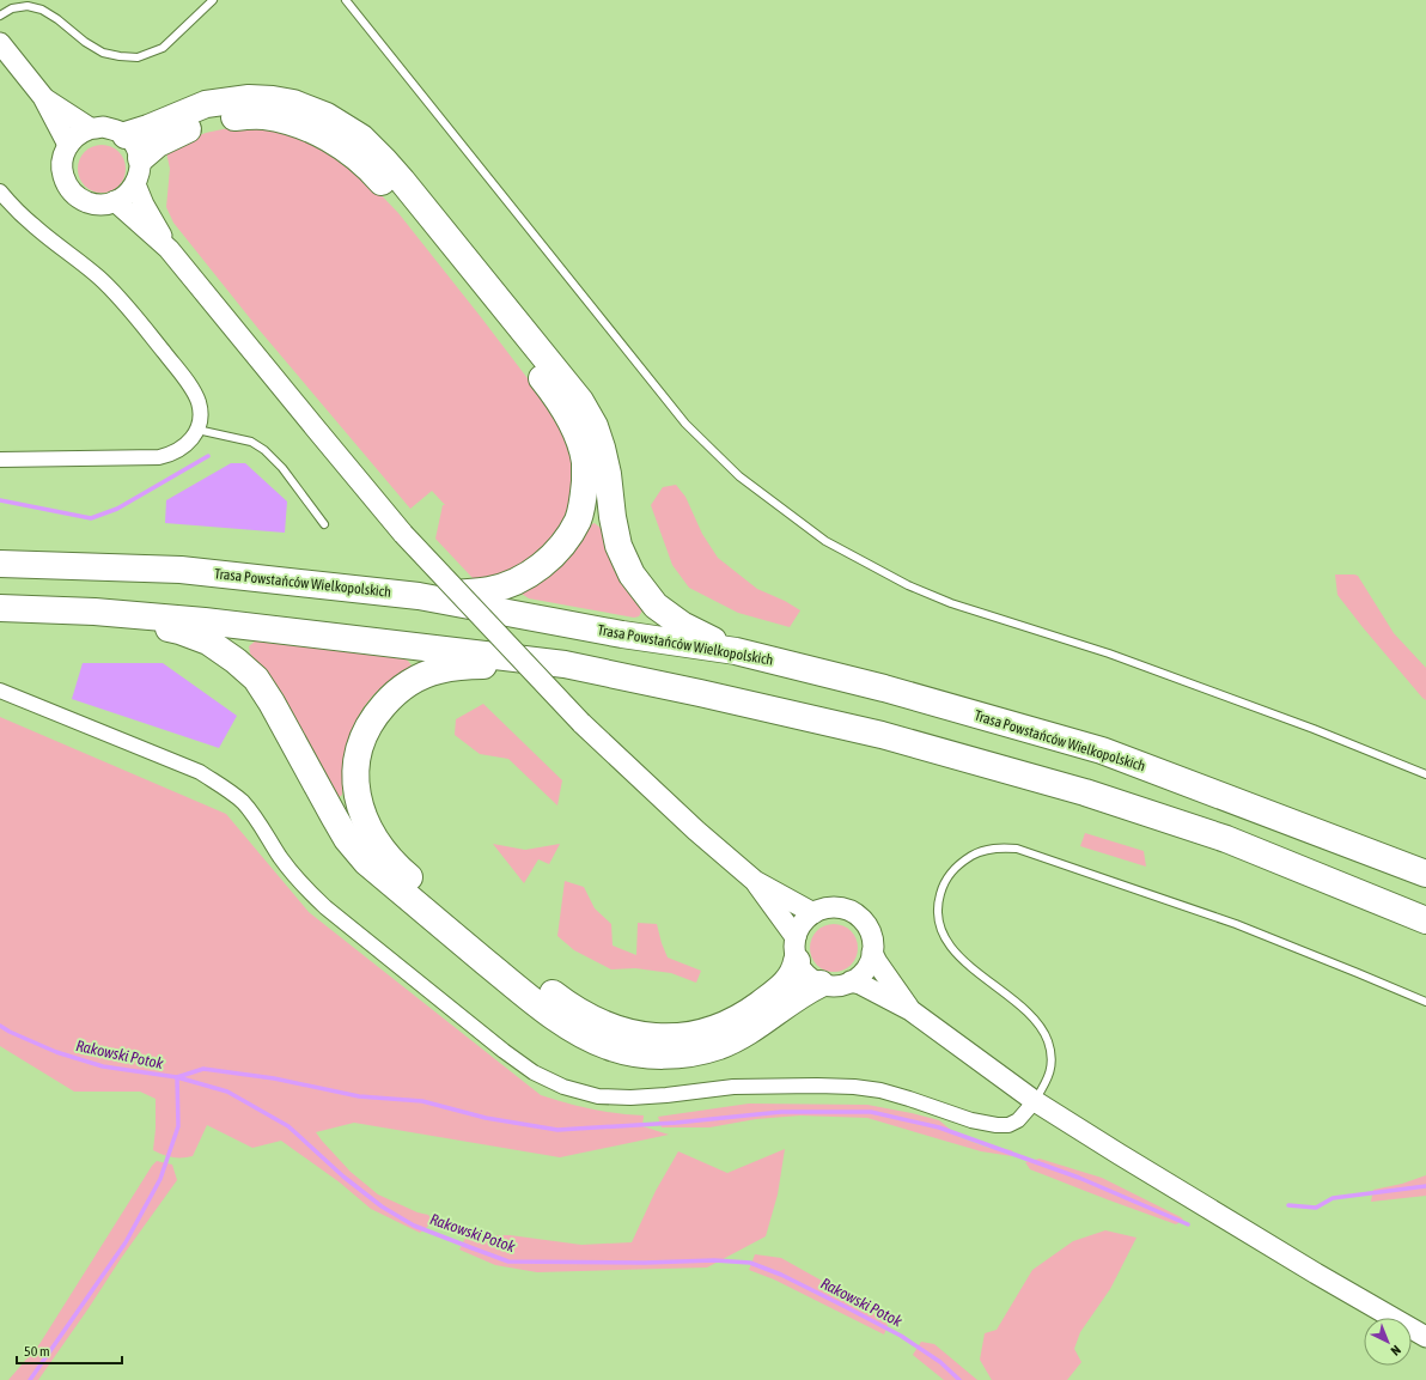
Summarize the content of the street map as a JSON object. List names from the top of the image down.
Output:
{
  "streets": {
    "highway": ["Trasa Powstańców Wielkopolskich"]
  },
  "water": ["Rakowski Potok"],
  "scale_bar": "50 m",
  "north": "bottom right"
}
